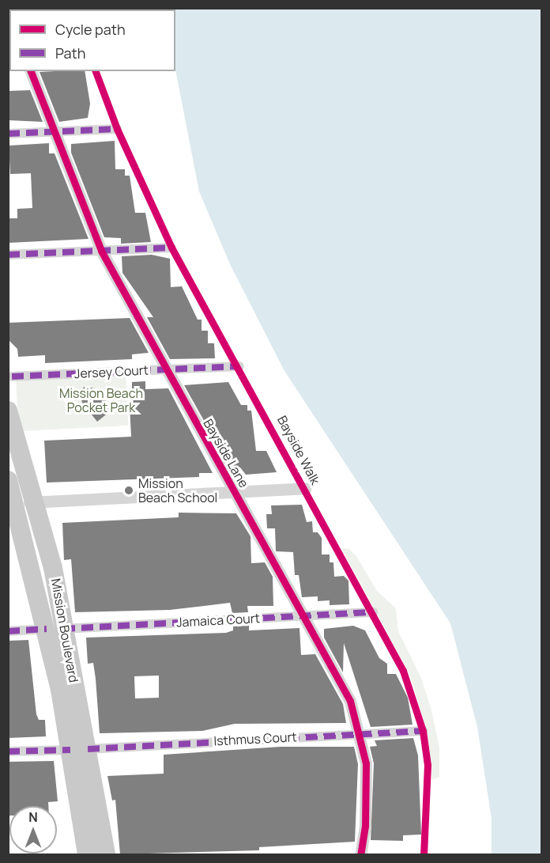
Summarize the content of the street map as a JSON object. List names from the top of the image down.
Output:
{
  "streets": {
    "main road": ["Mission Boulevard"],
    "street": [
      "Jersey Court",
      "Bayside Lane",
      "Jamaica Court",
      "Isthmus Court"
    ],
    "cycle path": ["Bayside Walk"]
  },
  "crossings": [
    ["Jersey Court", "Bayside Lane"],
    ["Bayside Lane", "Jamaica Court"],
    ["Bayside Lane", "Isthmus Court"],
    ["Jamaica Court", "Mission Boulevard"],
    ["Mission Boulevard", "Isthmus Court"]
  ],
  "parks": ["Mission Beach Pocket Park"],
  "places": ["Mission Beach School"],
  "legend": ["Cycle path", "Path"],
  "north": "top"
}
